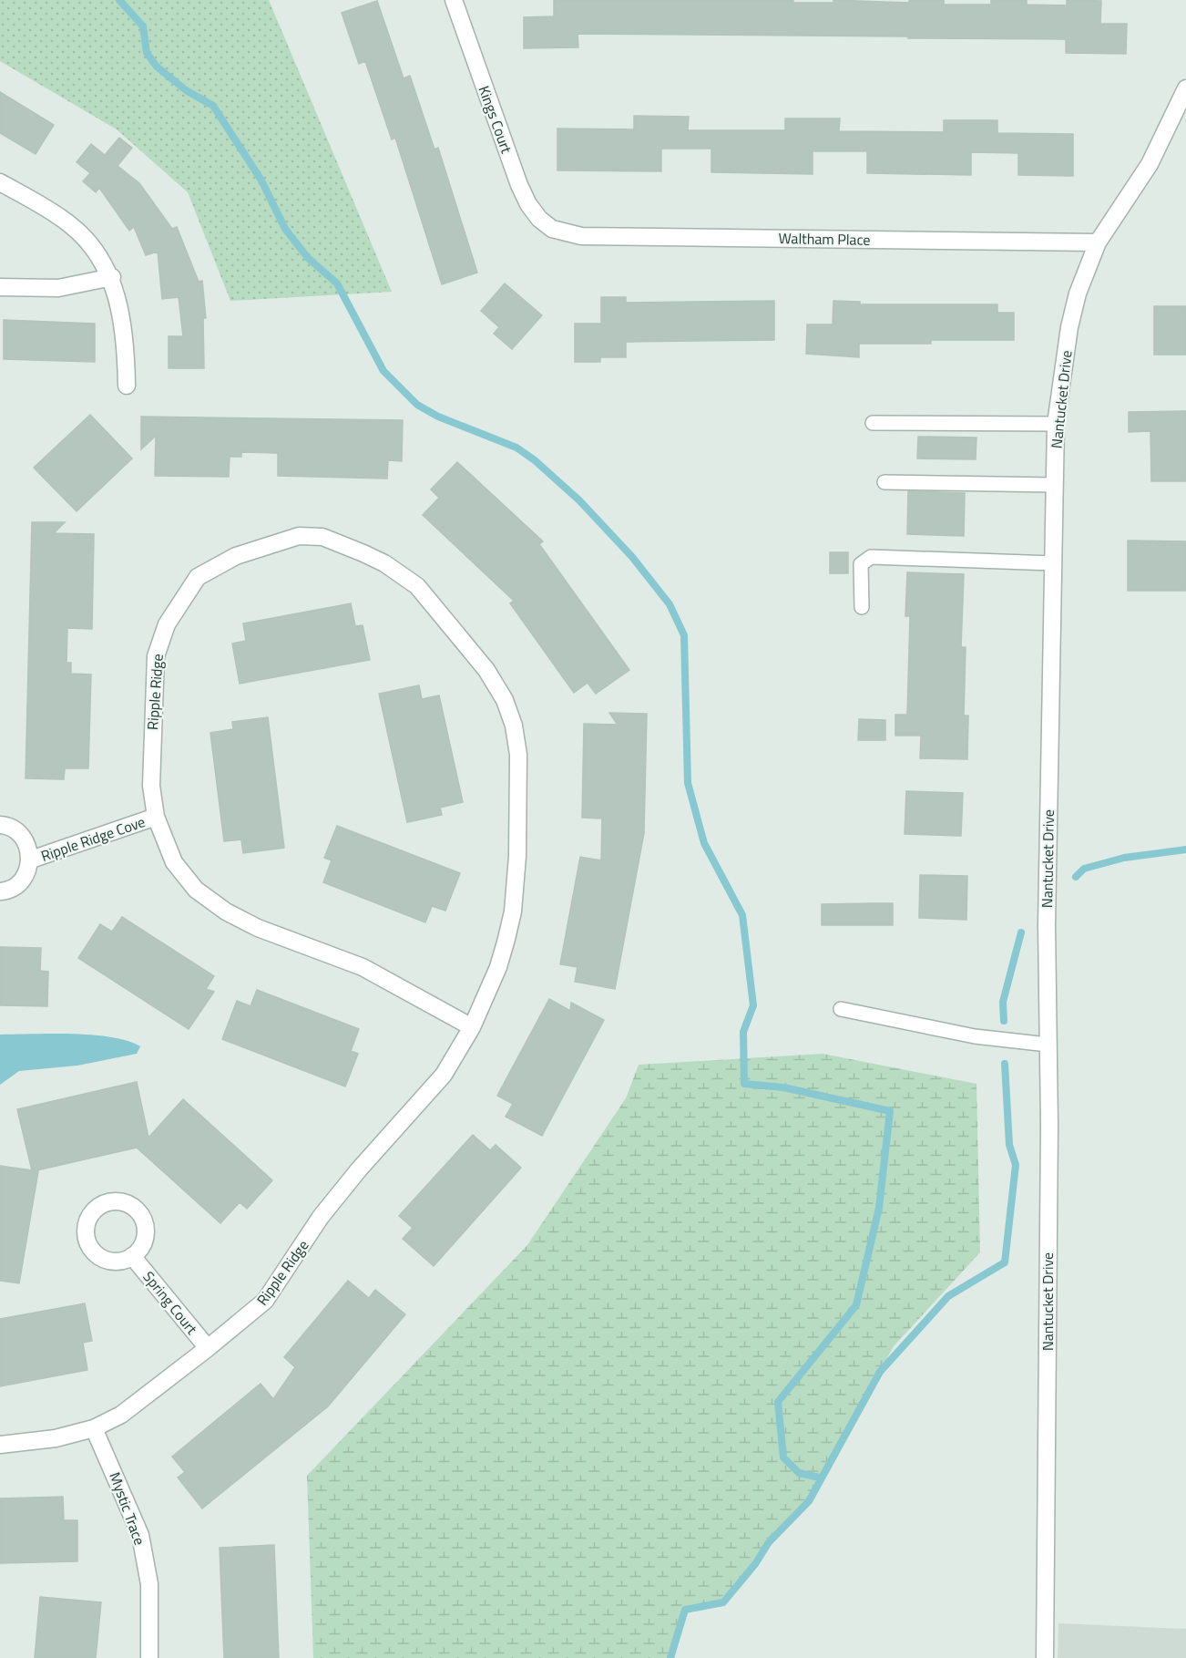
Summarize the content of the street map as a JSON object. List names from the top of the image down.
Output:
{
  "streets": {
    "street": [
      "Kings Court",
      "Waltham Place",
      "Nantucket Drive",
      "Ripple Ridge",
      "Ripple Ridge Cove",
      "Spring Court",
      "Mystic Trace"
    ]
  },
  "crossings": [
    ["Kings Court", "Waltham Place"],
    ["Waltham Place", "Nantucket Drive"],
    ["Ripple Ridge", "Ripple Ridge Cove"],
    ["Ripple Ridge", "Spring Court"],
    ["Ripple Ridge", "Mystic Trace"]
  ]
}
